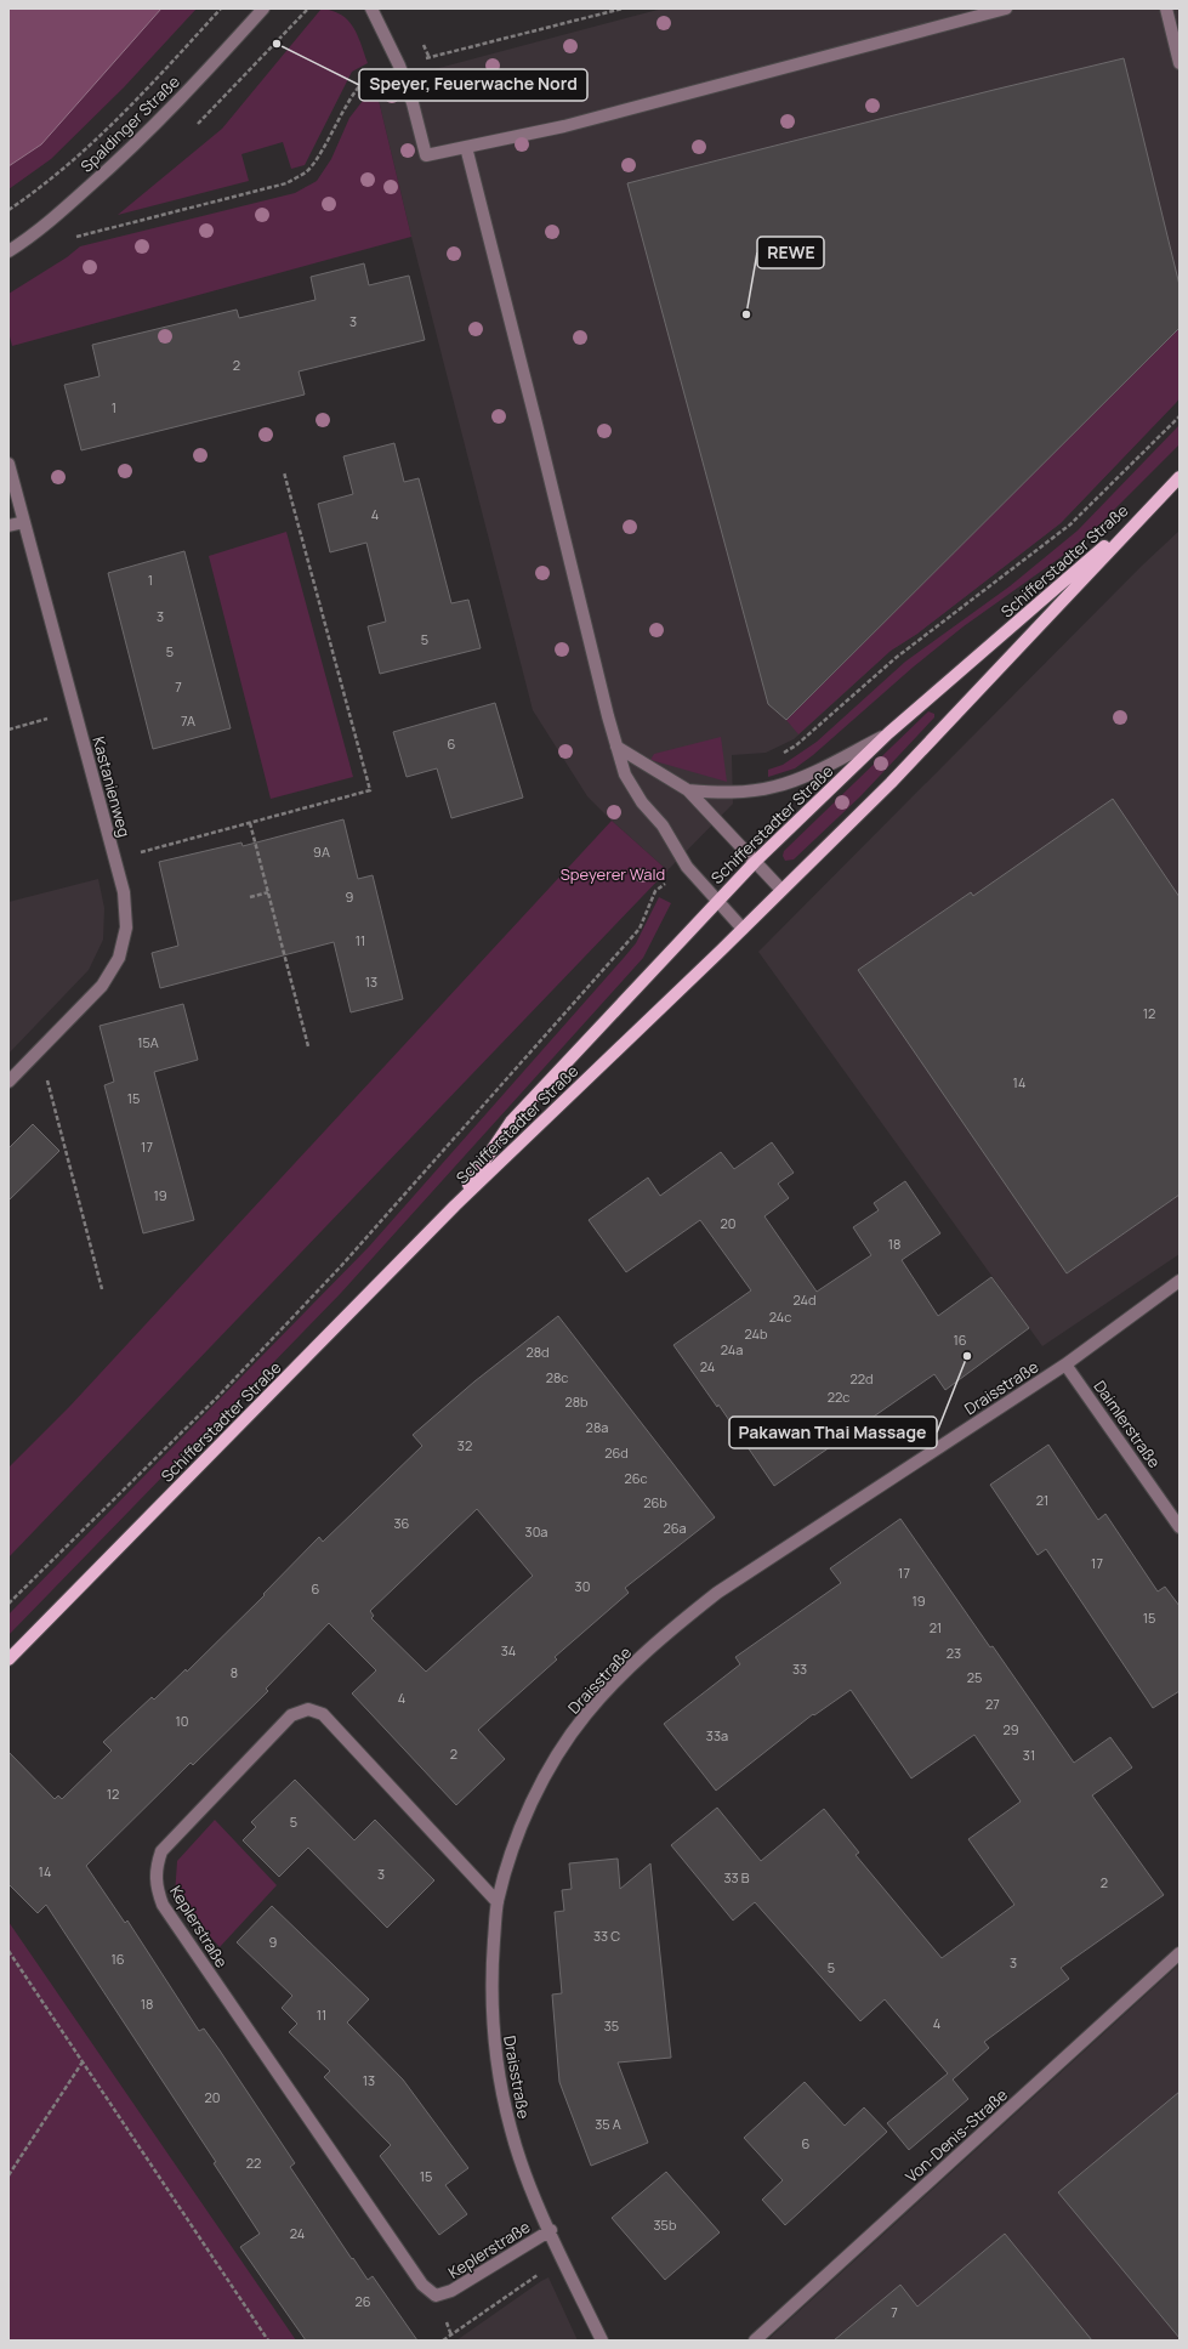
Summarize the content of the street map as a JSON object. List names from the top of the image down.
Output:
{
  "streets": {
    "main road": ["Schifferstadter Straße"],
    "street": [
      "Spaldinger Straße",
      "Kastanienweg",
      "Draisstraße",
      "Daimlerstraße",
      "Keplerstraße",
      "Von-Denis-Straße"
    ]
  },
  "crossings": [
    ["Draisstraße", "Daimlerstraße"],
    ["Draisstraße", "Keplerstraße"]
  ],
  "parks": ["Speyerer Wald"],
  "places": ["Speyer, Feuerwache Nord", "REWE", "Pakawan Thai Massage"],
  "house_numbers": [
    "3",
    "2",
    "1",
    "4",
    "1",
    "3",
    "5",
    "5",
    "7",
    "7A",
    "6",
    "9A",
    "9",
    "11",
    "13",
    "12",
    "15A",
    "14",
    "15",
    "17",
    "19",
    "20",
    "18",
    "24d",
    "24c",
    "24b",
    "16",
    "24a",
    "28d",
    "24",
    "28c",
    "22d",
    "22c",
    "28b",
    "28a",
    "32",
    "26d",
    "26c",
    "21",
    "26b",
    "36",
    "26a",
    "30a",
    "17",
    "17",
    "30",
    "6",
    "19",
    "15",
    "21",
    "34",
    "23",
    "33",
    "8",
    "25",
    "4",
    "27",
    "10",
    "29",
    "33a",
    "2",
    "31",
    "12",
    "5",
    "14",
    "3",
    "33 B",
    "2",
    "33 C",
    "9",
    "16",
    "3",
    "5",
    "18",
    "11",
    "4",
    "35",
    "13",
    "20",
    "35 A",
    "6",
    "22",
    "15",
    "35b",
    "24",
    "26",
    "7"
  ]
}
